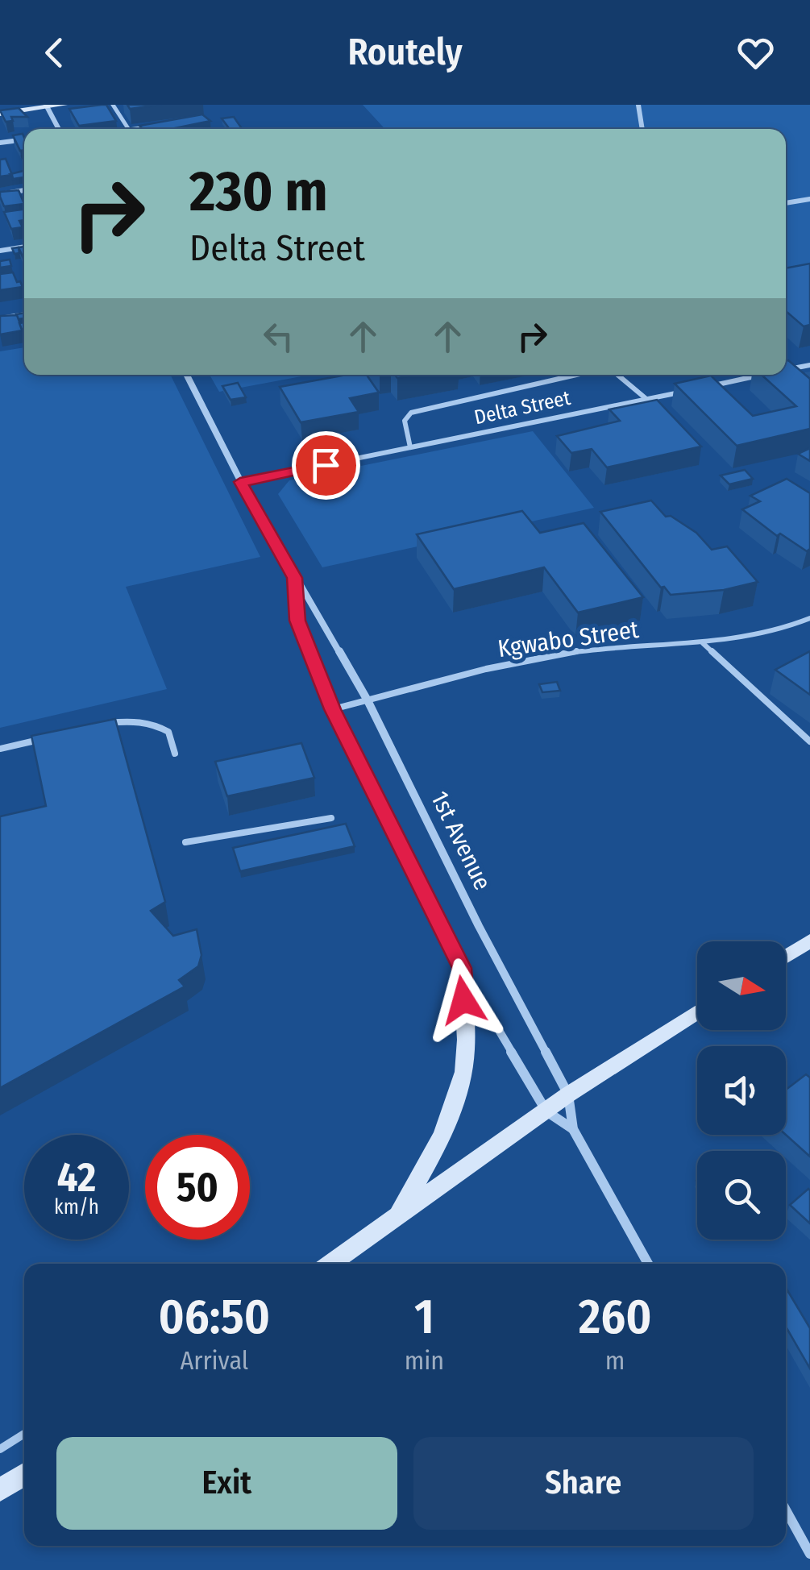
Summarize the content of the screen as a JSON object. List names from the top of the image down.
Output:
{
  "streets": {
    "street": ["1st Avenue"],
    "lane": ["Delta Street", "Kgwabo Street"]
  },
  "crossings": [
    ["Delta Street", "1st Avenue"],
    ["Kgwabo Street", "1st Avenue"]
  ],
  "north": "right",
  "page": {
    "header": "Routely",
    "turn": ["230 m", "Delta Street"],
    "speed": "42 km/h",
    "limit": "50",
    "eta": [
      "06:50",
      "Arrival",
      "1",
      "min",
      "260",
      "m"
    ],
    "buttons": ["Exit", "Share"]
  }
}
